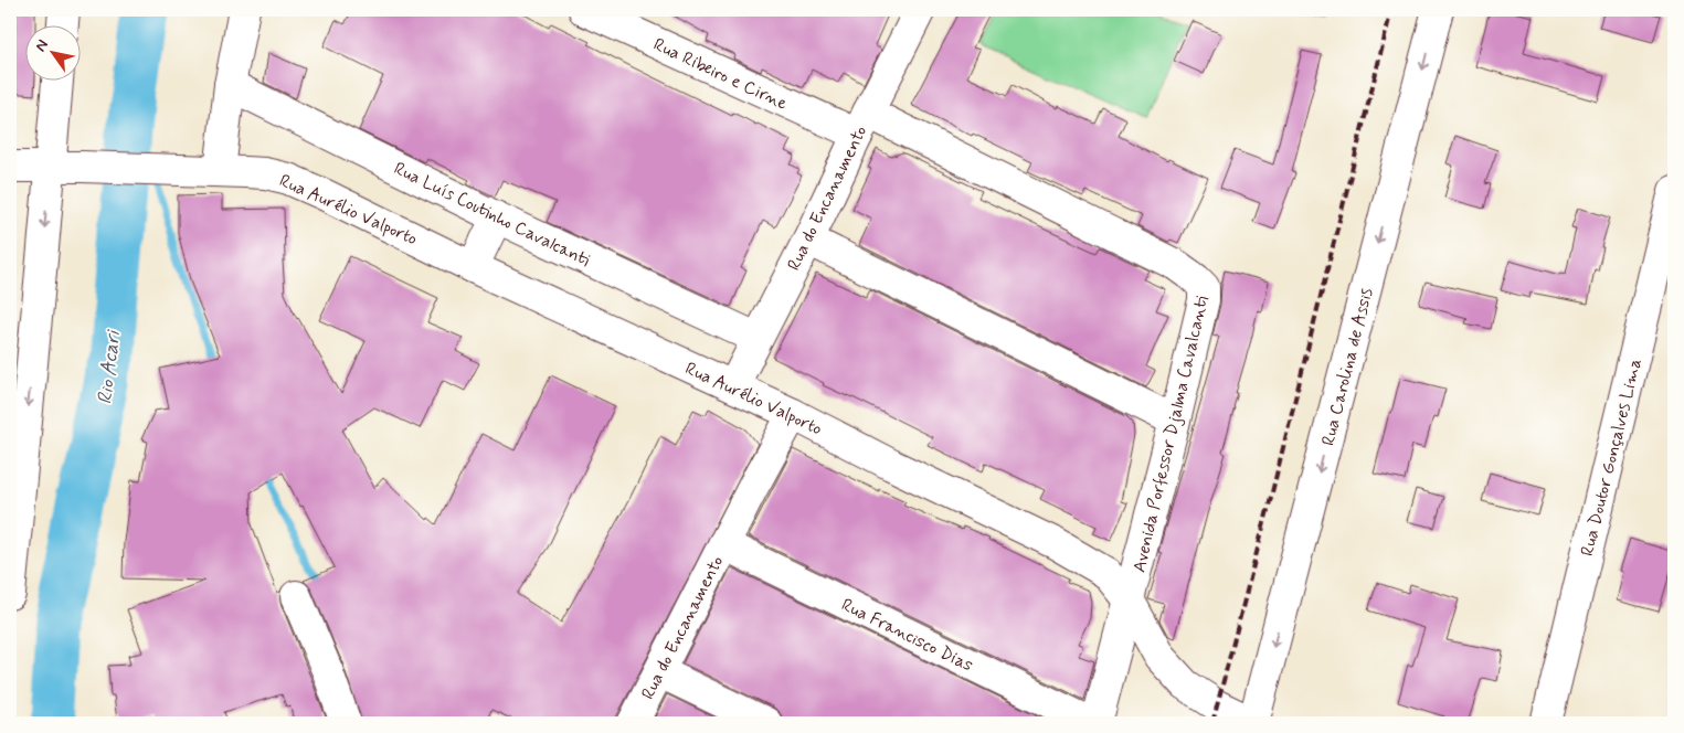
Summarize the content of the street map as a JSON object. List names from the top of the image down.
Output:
{
  "streets": {
    "street": [
      "Rua Ribeiro e Cirne",
      "Rua do Encanamento",
      "Rua Aurélio Valporto",
      "Rua Luís Coutinho Cavalcanti",
      "Rua Carolina de Assis",
      "Avenida Porfessor Djalma Cavalcanti",
      "Rua Doutor Gonçalves Lima",
      "Rua Francisco Dias"
    ]
  },
  "crossings": [
    ["Rua Ribeiro e Cirne", "Rua do Encanamento"],
    ["Rua Ribeiro e Cirne", "Avenida Porfessor Djalma Cavalcanti"],
    ["Rua do Encanamento", "Rua Aurélio Valporto"],
    ["Rua do Encanamento", "Rua Luís Coutinho Cavalcanti"],
    ["Rua do Encanamento", "Avenida Porfessor Djalma Cavalcanti"],
    ["Rua do Encanamento", "Rua Francisco Dias"],
    ["Rua Aurélio Valporto", "Rua Carolina de Assis"],
    ["Rua Aurélio Valporto", "Avenida Porfessor Djalma Cavalcanti"]
  ],
  "one_way": ["Rua Carolina de Assis"],
  "water": ["Rio Acari"],
  "north": "top left"
}
